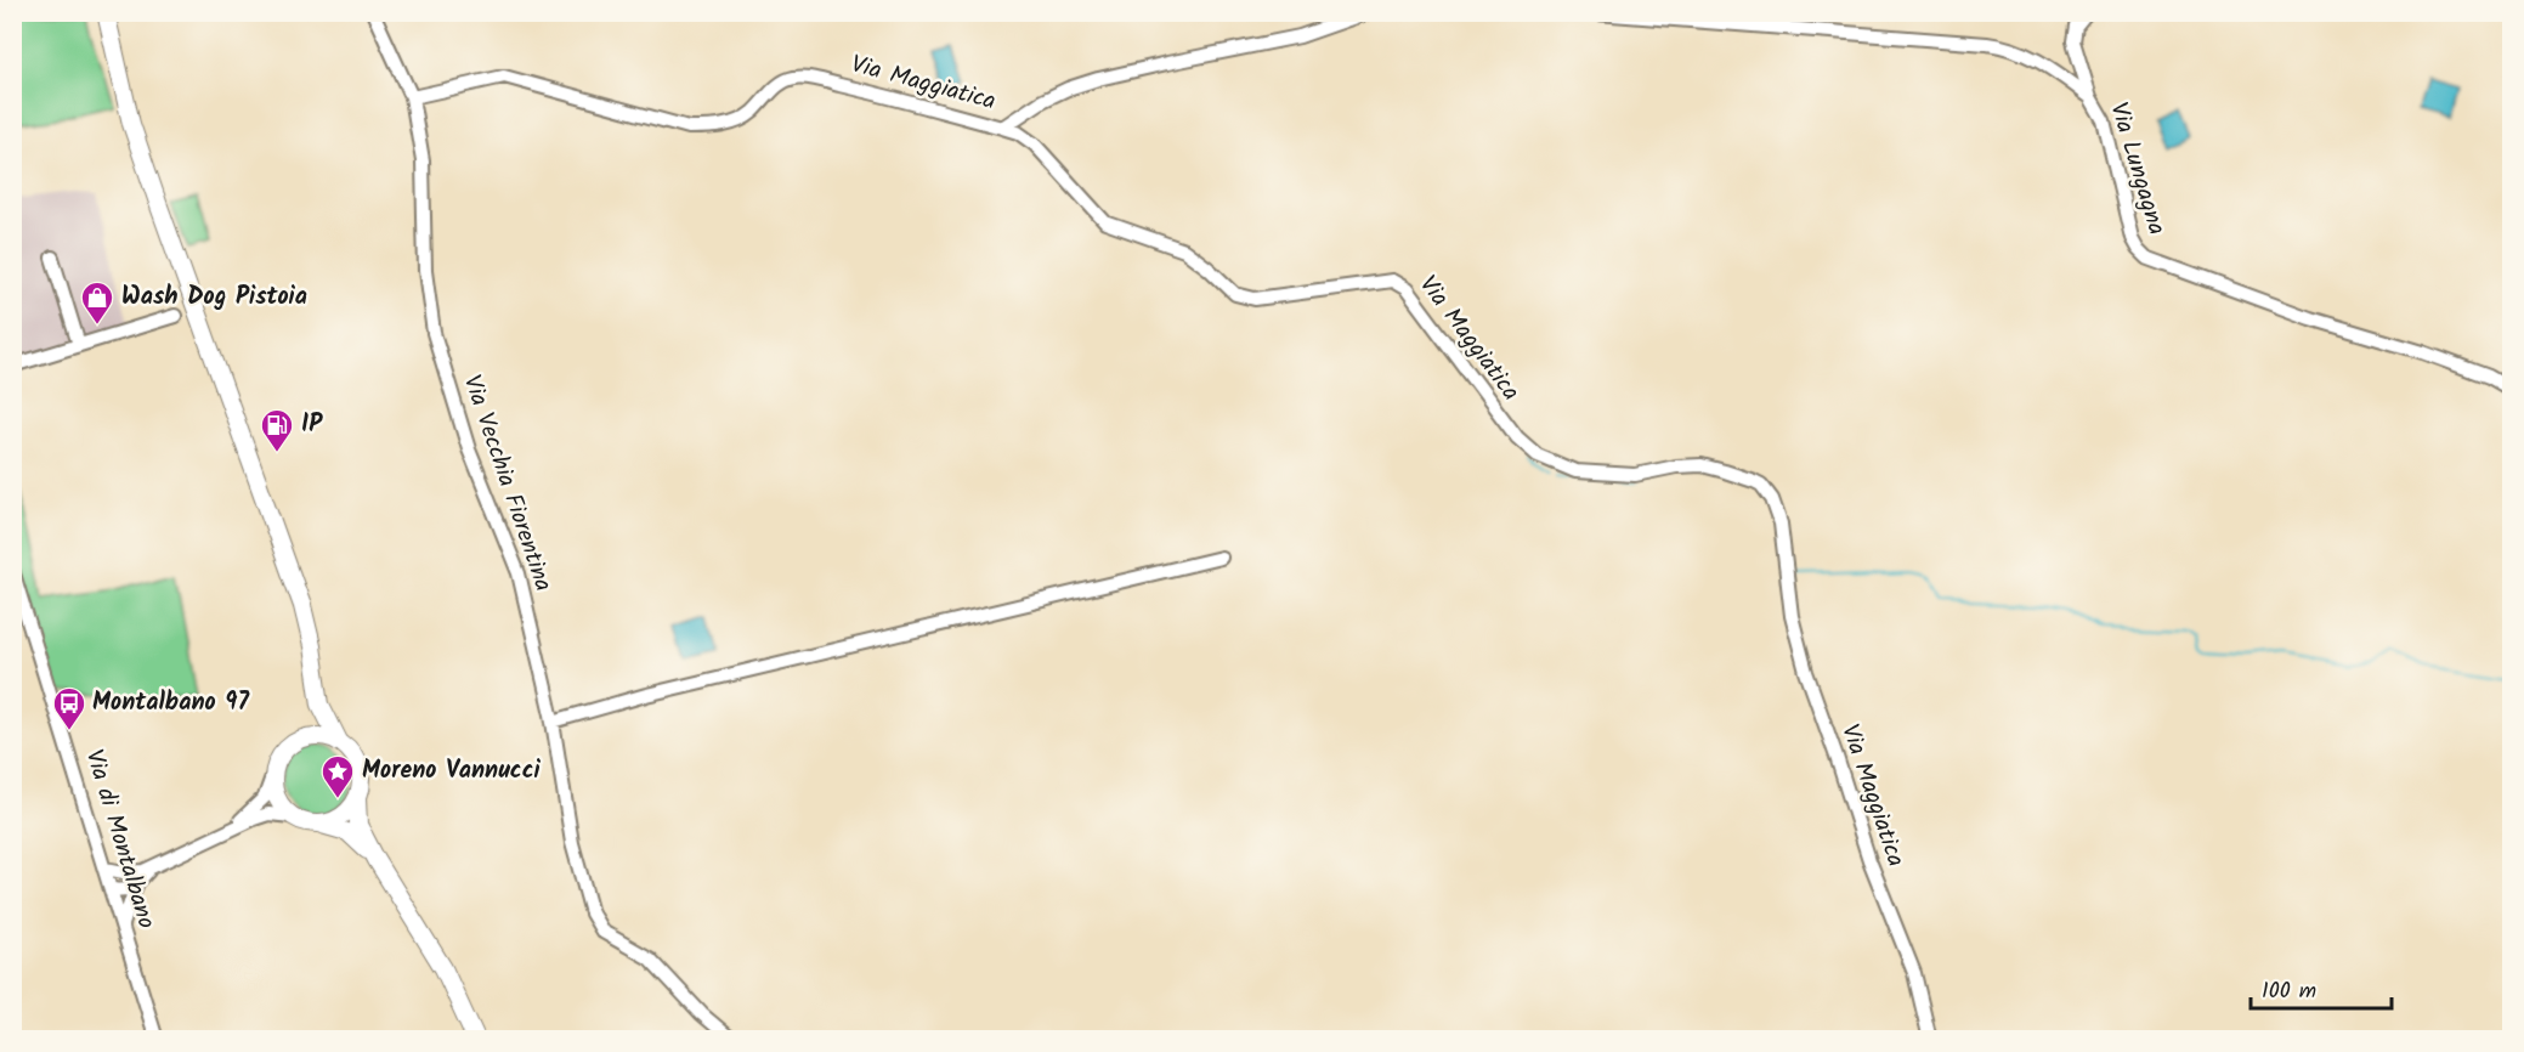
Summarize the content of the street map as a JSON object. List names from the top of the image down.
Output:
{
  "streets": {
    "street": [
      "Via Maggiatica",
      "Via Lungagna",
      "Via Vecchia Fiorentina",
      "Via di Montalbano"
    ]
  },
  "crossings": [
    ["Via Maggiatica", "Via Vecchia Fiorentina"]
  ],
  "places": {
    "shop": ["Wash Dog Pistoia"],
    "fuel station": ["IP"],
    "bus stop": ["Montalbano 97"],
    "place": ["Moreno Vannucci"]
  },
  "scale_bar": "100 m"
}
